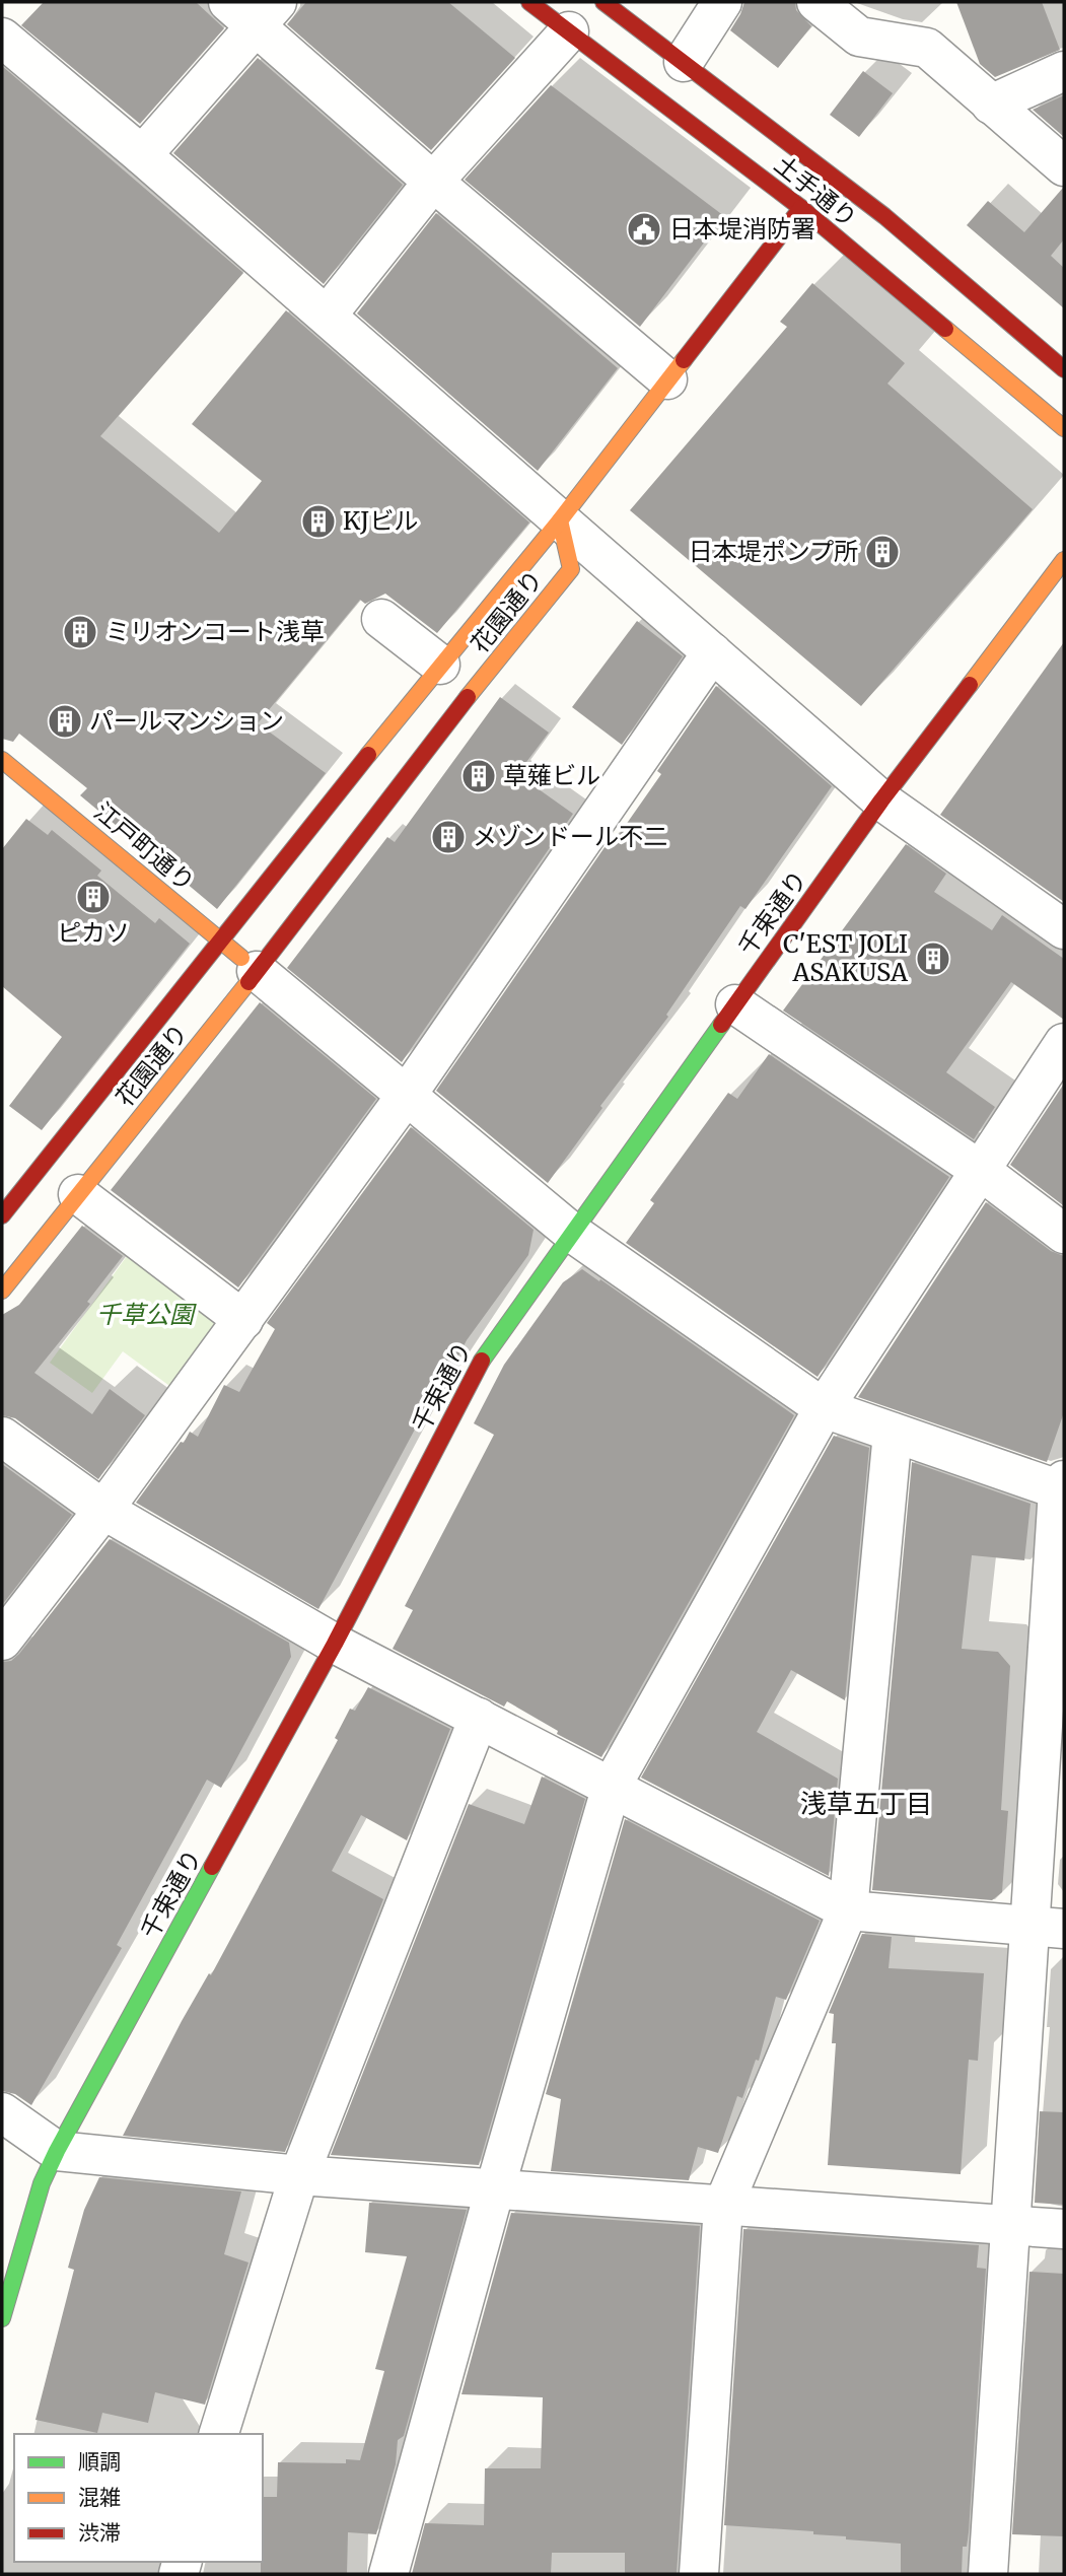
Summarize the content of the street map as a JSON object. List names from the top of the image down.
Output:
{
  "streets": {
    "street": [
      "土手通り",
      "花園通り",
      "江戸町通り",
      "千束通り"
    ]
  },
  "crossings": [
    ["花園通り", "江戸町通り"]
  ],
  "districts": ["浅草五丁目"],
  "parks": ["千草公園"],
  "places": {
    "public building": ["日本堤消防署"],
    "building": [
      "KJビル",
      "日本堤ポンプ所",
      "ミリオンコート浅草",
      "パールマンション",
      "草薙ビル",
      "メゾンドール不二",
      "ピカソ",
      "C'EST JOLI ASAKUSA"
    ]
  },
  "legend": ["順調", "混雑", "渋滞"]
}
